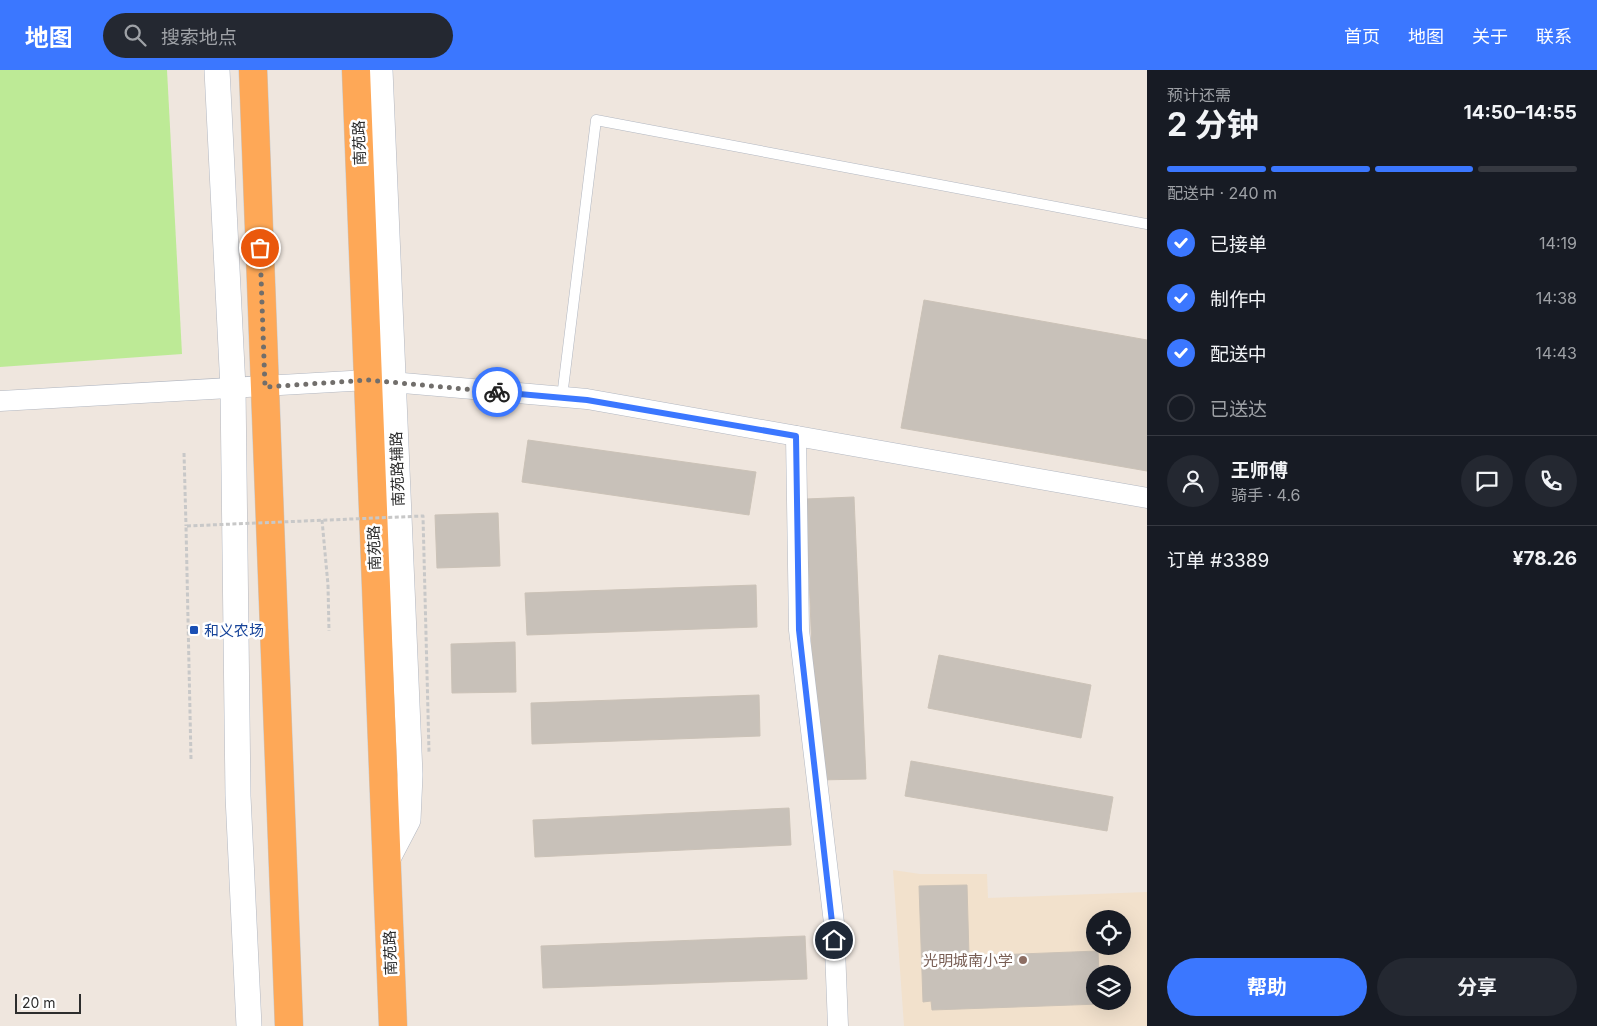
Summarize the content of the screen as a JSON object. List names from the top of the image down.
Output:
{
  "streets": {
    "highway": ["南苑路"]
  },
  "places": {
    "transit": ["和义农场"],
    "other": ["光明城南小学"]
  },
  "scale_bar": "20 m",
  "page": {
    "header": "地图",
    "search": "搜索地点",
    "nav": [
      "首页",
      "地图",
      "关于",
      "联系"
    ],
    "heading": ["2 分钟", "预计还需", "14:50–14:55"],
    "panel": [
      "王师傅",
      "骑手 · 4.6",
      "订单 #3389",
      "¥78.26"
    ],
    "bar": "配送中 · 240 m",
    "list": [
      ["已接单", "14:19"],
      ["制作中", "14:38"],
      ["配送中", "14:43"],
      "已送达"
    ],
    "buttons": ["帮助", "分享"],
    "scale": "20 m"
  }
}
